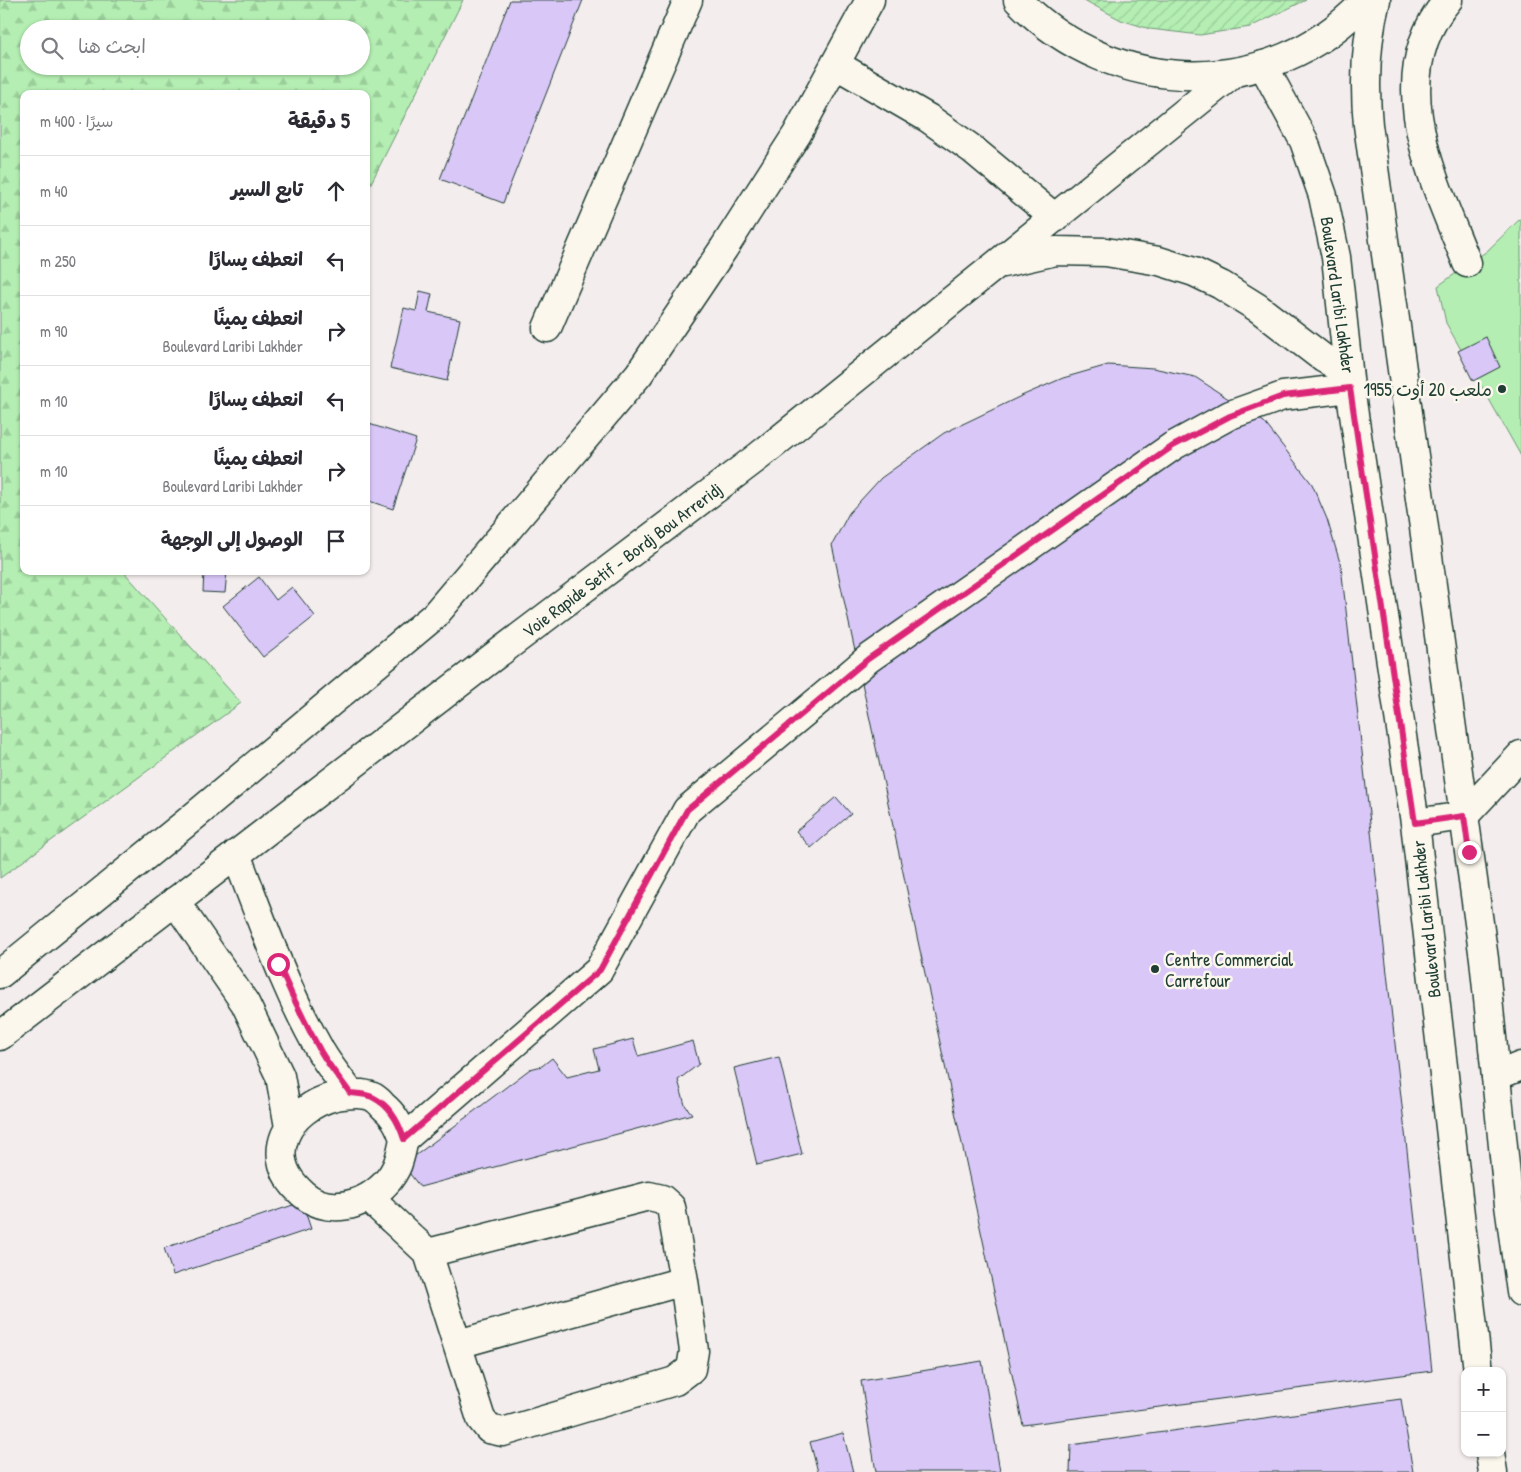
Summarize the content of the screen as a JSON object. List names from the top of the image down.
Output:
{
  "streets": {
    "main road": ["Boulevard Laribi Lakhder", "Voie Rapide Setif - Bordj Bou Arreridj"]
  },
  "places": ["ملعب 20 أوت 1955", "Centre Commercial Carrefour"],
  "page": {
    "search": "ابحث هنا",
    "heading": ["5 دقيقة", "سيرًا · 400 m"],
    "list": [
      ["تابع السير", "40 m"],
      ["انعطف يسارًا", "250 m"],
      ["انعطف يمينًا", "Boulevard Laribi Lakhder", "90 m"],
      ["انعطف يسارًا", "10 m"],
      ["انعطف يمينًا", "Boulevard Laribi Lakhder", "10 m"],
      "الوصول إلى الوجهة"
    ],
    "map_buttons": ["+", "−"]
  }
}
